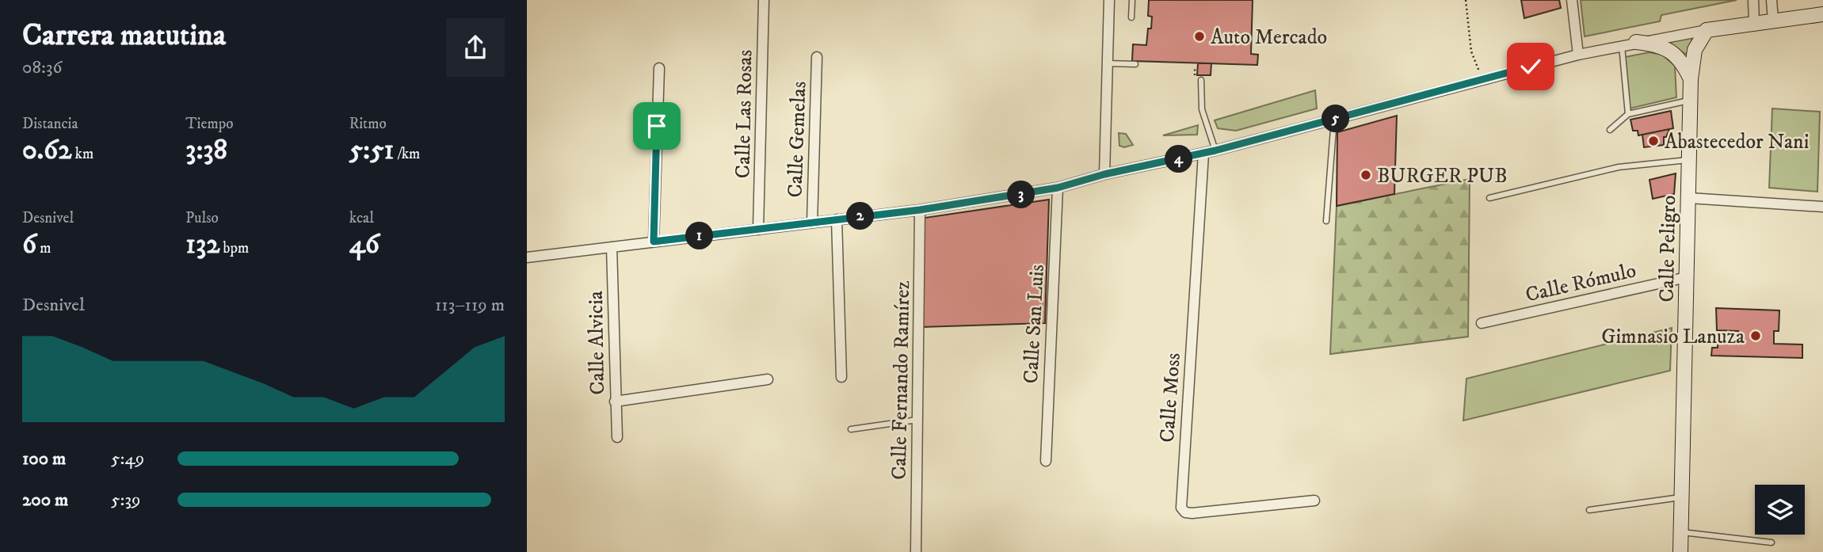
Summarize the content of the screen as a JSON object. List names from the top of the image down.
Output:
{
  "streets": {
    "main road": ["Calle Peligro"],
    "street": [
      "Calle Las Rosas",
      "Calle Gemelas",
      "Calle Rómulo",
      "Calle San Luis",
      "Calle Alvicia",
      "Calle Fernando Ramírez",
      "Calle Moss"
    ]
  },
  "crossings": [
    ["Calle Peligro", "Calle Rómulo"]
  ],
  "places": [
    "Auto Mercado",
    "Abastecedor Nani",
    "BURGER PUB",
    "Gimnasio Lanuza"
  ],
  "page": {
    "heading": ["Carrera matutina", "08:36"],
    "stats": [
      ["Distancia", "0.62 km"],
      ["Tiempo", "3:38"],
      ["Ritmo", "5:51 /km"],
      ["Desnivel", "6 m"],
      ["Pulso", "132 bpm"],
      ["kcal", "46"]
    ],
    "pins": [
      "5",
      "4",
      "3",
      "2",
      "1"
    ],
    "chart": ["Desnivel", "113–119 m"],
    "list": [
      {
        "name": "100 m",
        "note": "5:49"
      },
      {
        "name": "200 m",
        "note": "5:39"
      }
    ]
  }
}
